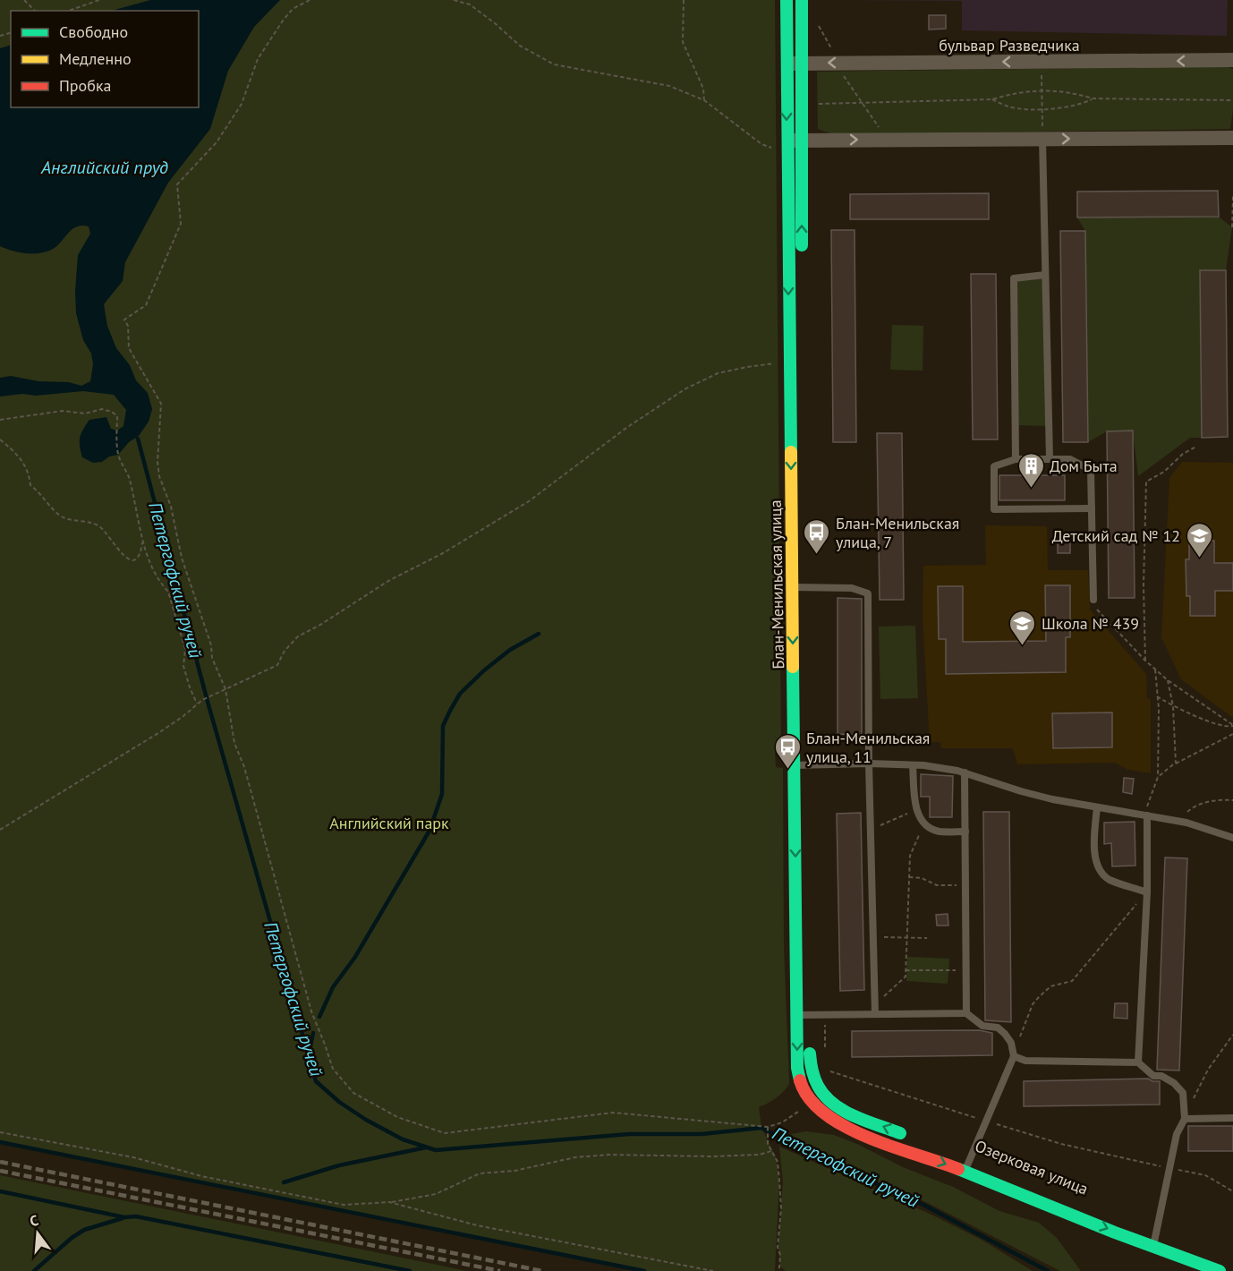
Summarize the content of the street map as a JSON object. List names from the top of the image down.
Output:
{
  "streets": {
    "street": ["бульвар Разведчика", "Блан-Менильская улица", "Озерковая улица"]
  },
  "crossings": [
    ["бульвар Разведчика", "Блан-Менильская улица"],
    ["Блан-Менильская улица", "Озерковая улица"]
  ],
  "one_way": ["Озерковая улица"],
  "water": ["Английский пруд", "Петергофский ручей"],
  "parks": ["Английский парк"],
  "places": {
    "building": ["Дом Быта"],
    "bus stop": ["Блан-Менильская улица, 7", "Блан-Менильская улица, 11"],
    "school or university": ["Детский сад № 12", "Школа № 439"]
  },
  "legend": ["Свободно", "Медленно", "Пробка"],
  "north": "top"
}
